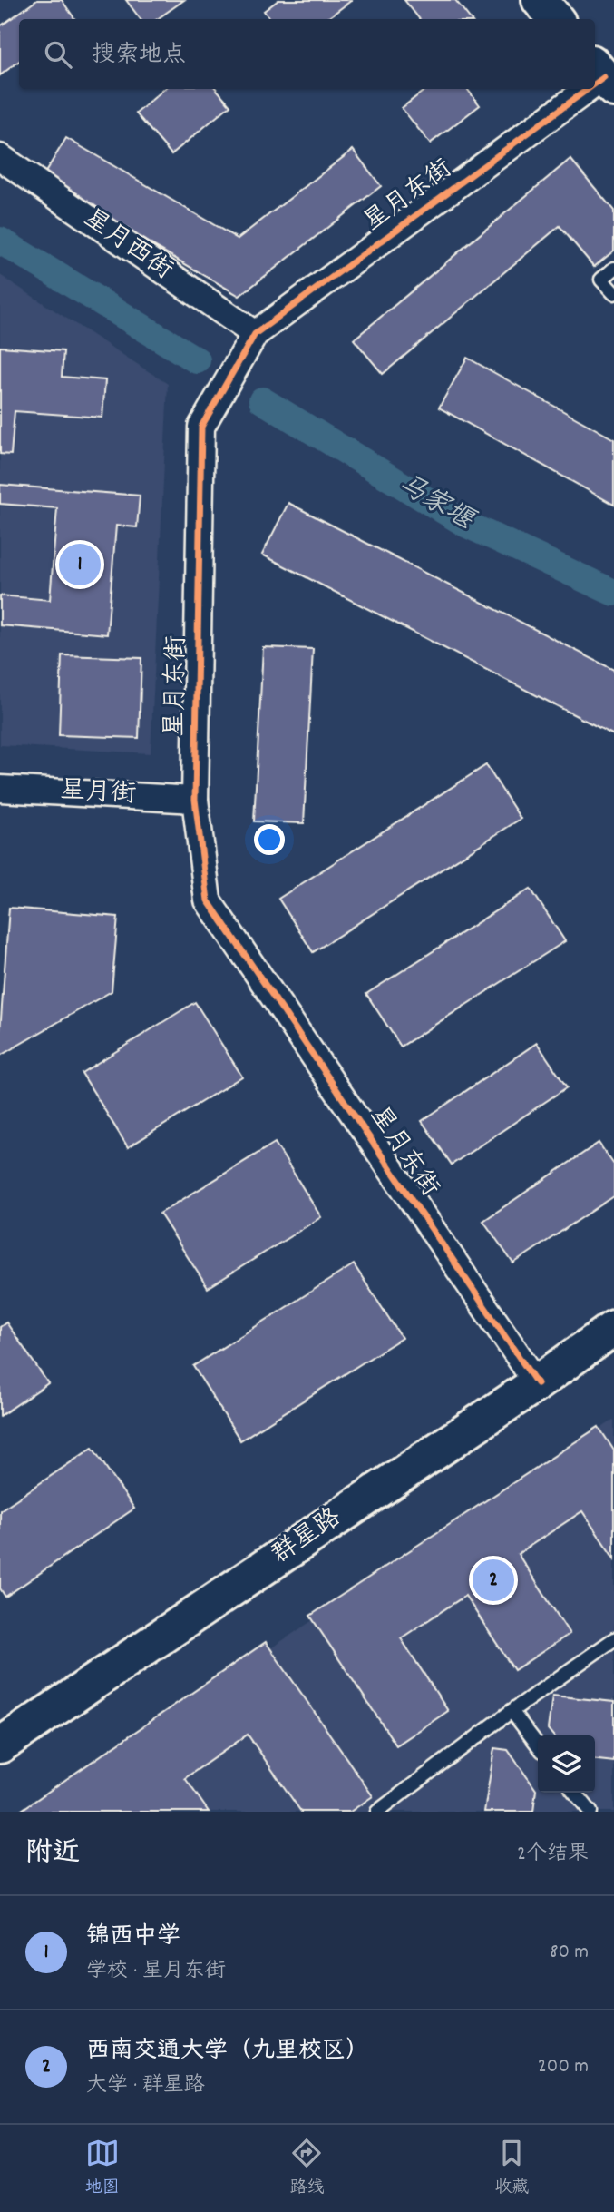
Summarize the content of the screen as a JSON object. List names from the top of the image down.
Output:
{
  "streets": {
    "street": [
      "星月东街",
      "星月西街",
      "星月街",
      "群星路"
    ]
  },
  "crossings": [
    ["星月东街", "星月西街"],
    ["星月东街", "星月街"],
    ["星月东街", "群星路"]
  ],
  "water": ["马家堰"],
  "page": {
    "search": "搜索地点",
    "pins": ["1", "2"],
    "heading": ["附近", "2个结果"],
    "list": [
      {
        "mark": "1",
        "name": "锦西中学",
        "note": "学校 · 星月东街",
        "value": "80 m"
      },
      {
        "mark": "2",
        "name": "西南交通大学（九里校区）",
        "note": "大学 · 群星路",
        "value": "200 m"
      }
    ],
    "nav": ["地图", "路线", "收藏"]
  }
}
